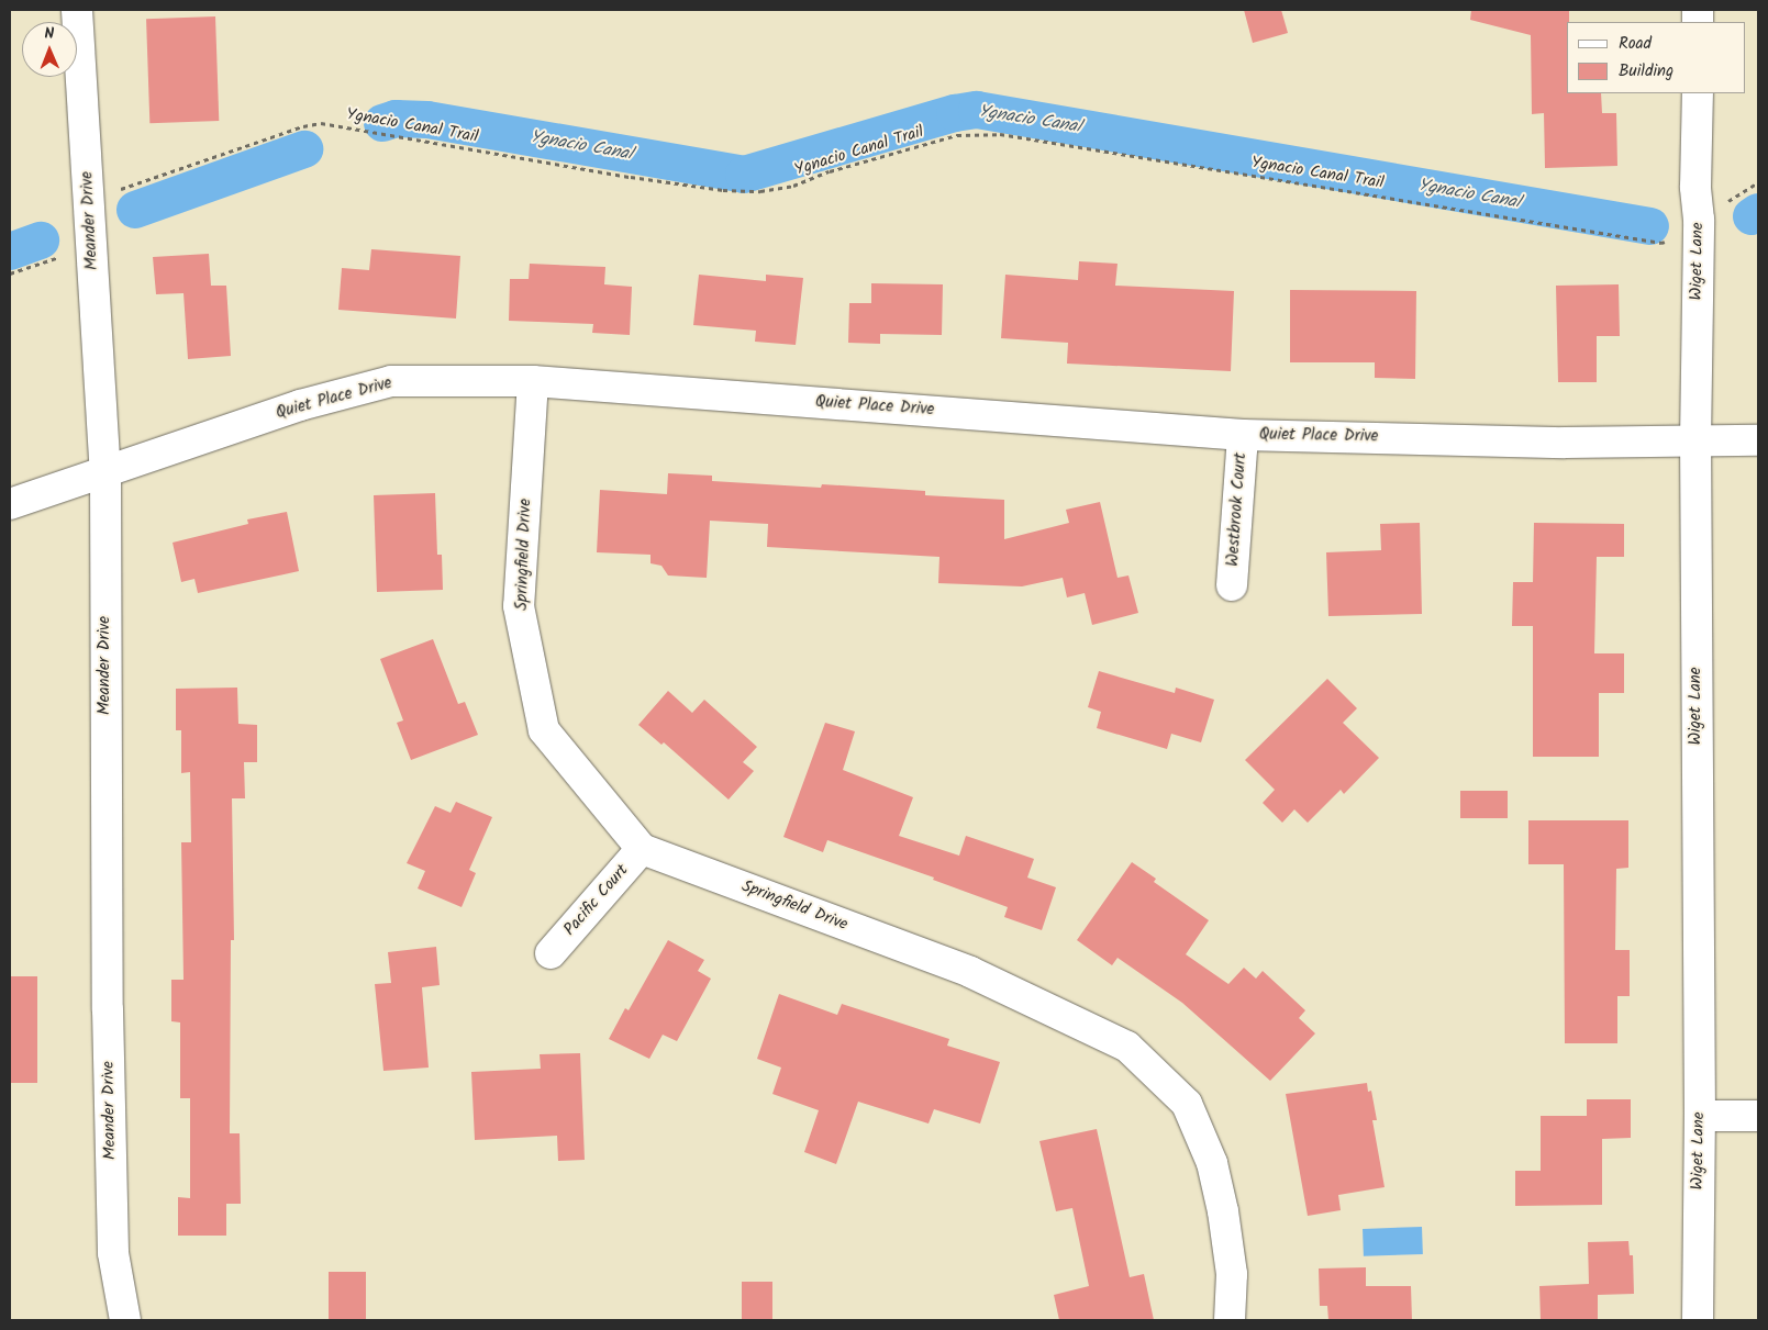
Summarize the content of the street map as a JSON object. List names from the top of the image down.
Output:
{
  "streets": {
    "street": [
      "Meander Drive",
      "Wiget Lane",
      "Quiet Place Drive",
      "Westbrook Court",
      "Springfield Drive",
      "Pacific Court"
    ],
    "path": ["Ygnacio Canal Trail"]
  },
  "crossings": [
    ["Ygnacio Canal Trail", "Meander Drive"],
    ["Ygnacio Canal Trail", "Wiget Lane"],
    ["Meander Drive", "Quiet Place Drive"],
    ["Wiget Lane", "Quiet Place Drive"],
    ["Quiet Place Drive", "Westbrook Court"],
    ["Quiet Place Drive", "Springfield Drive"],
    ["Springfield Drive", "Pacific Court"]
  ],
  "water": ["Ygnacio Canal"],
  "legend": ["Road", "Building"],
  "north": "top"
}
